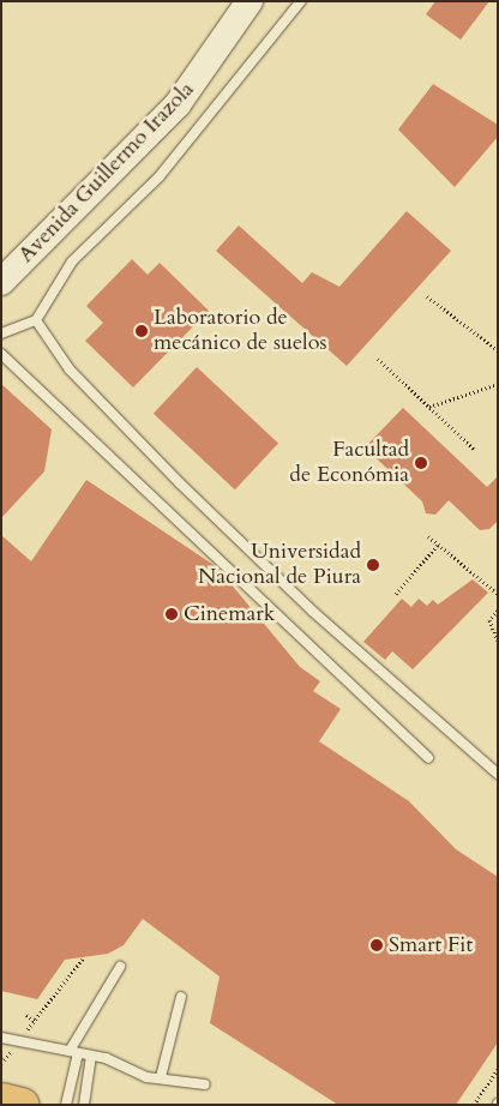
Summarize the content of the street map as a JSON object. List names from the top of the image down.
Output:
{
  "streets": {
    "main road": ["Avenida Guillermo Irazola"]
  },
  "places": [
    "Laboratorio de mecánico de suelos",
    "Facultad de Económia",
    "Universidad Nacional de Piura",
    "Cinemark",
    "Smart Fit"
  ]
}
